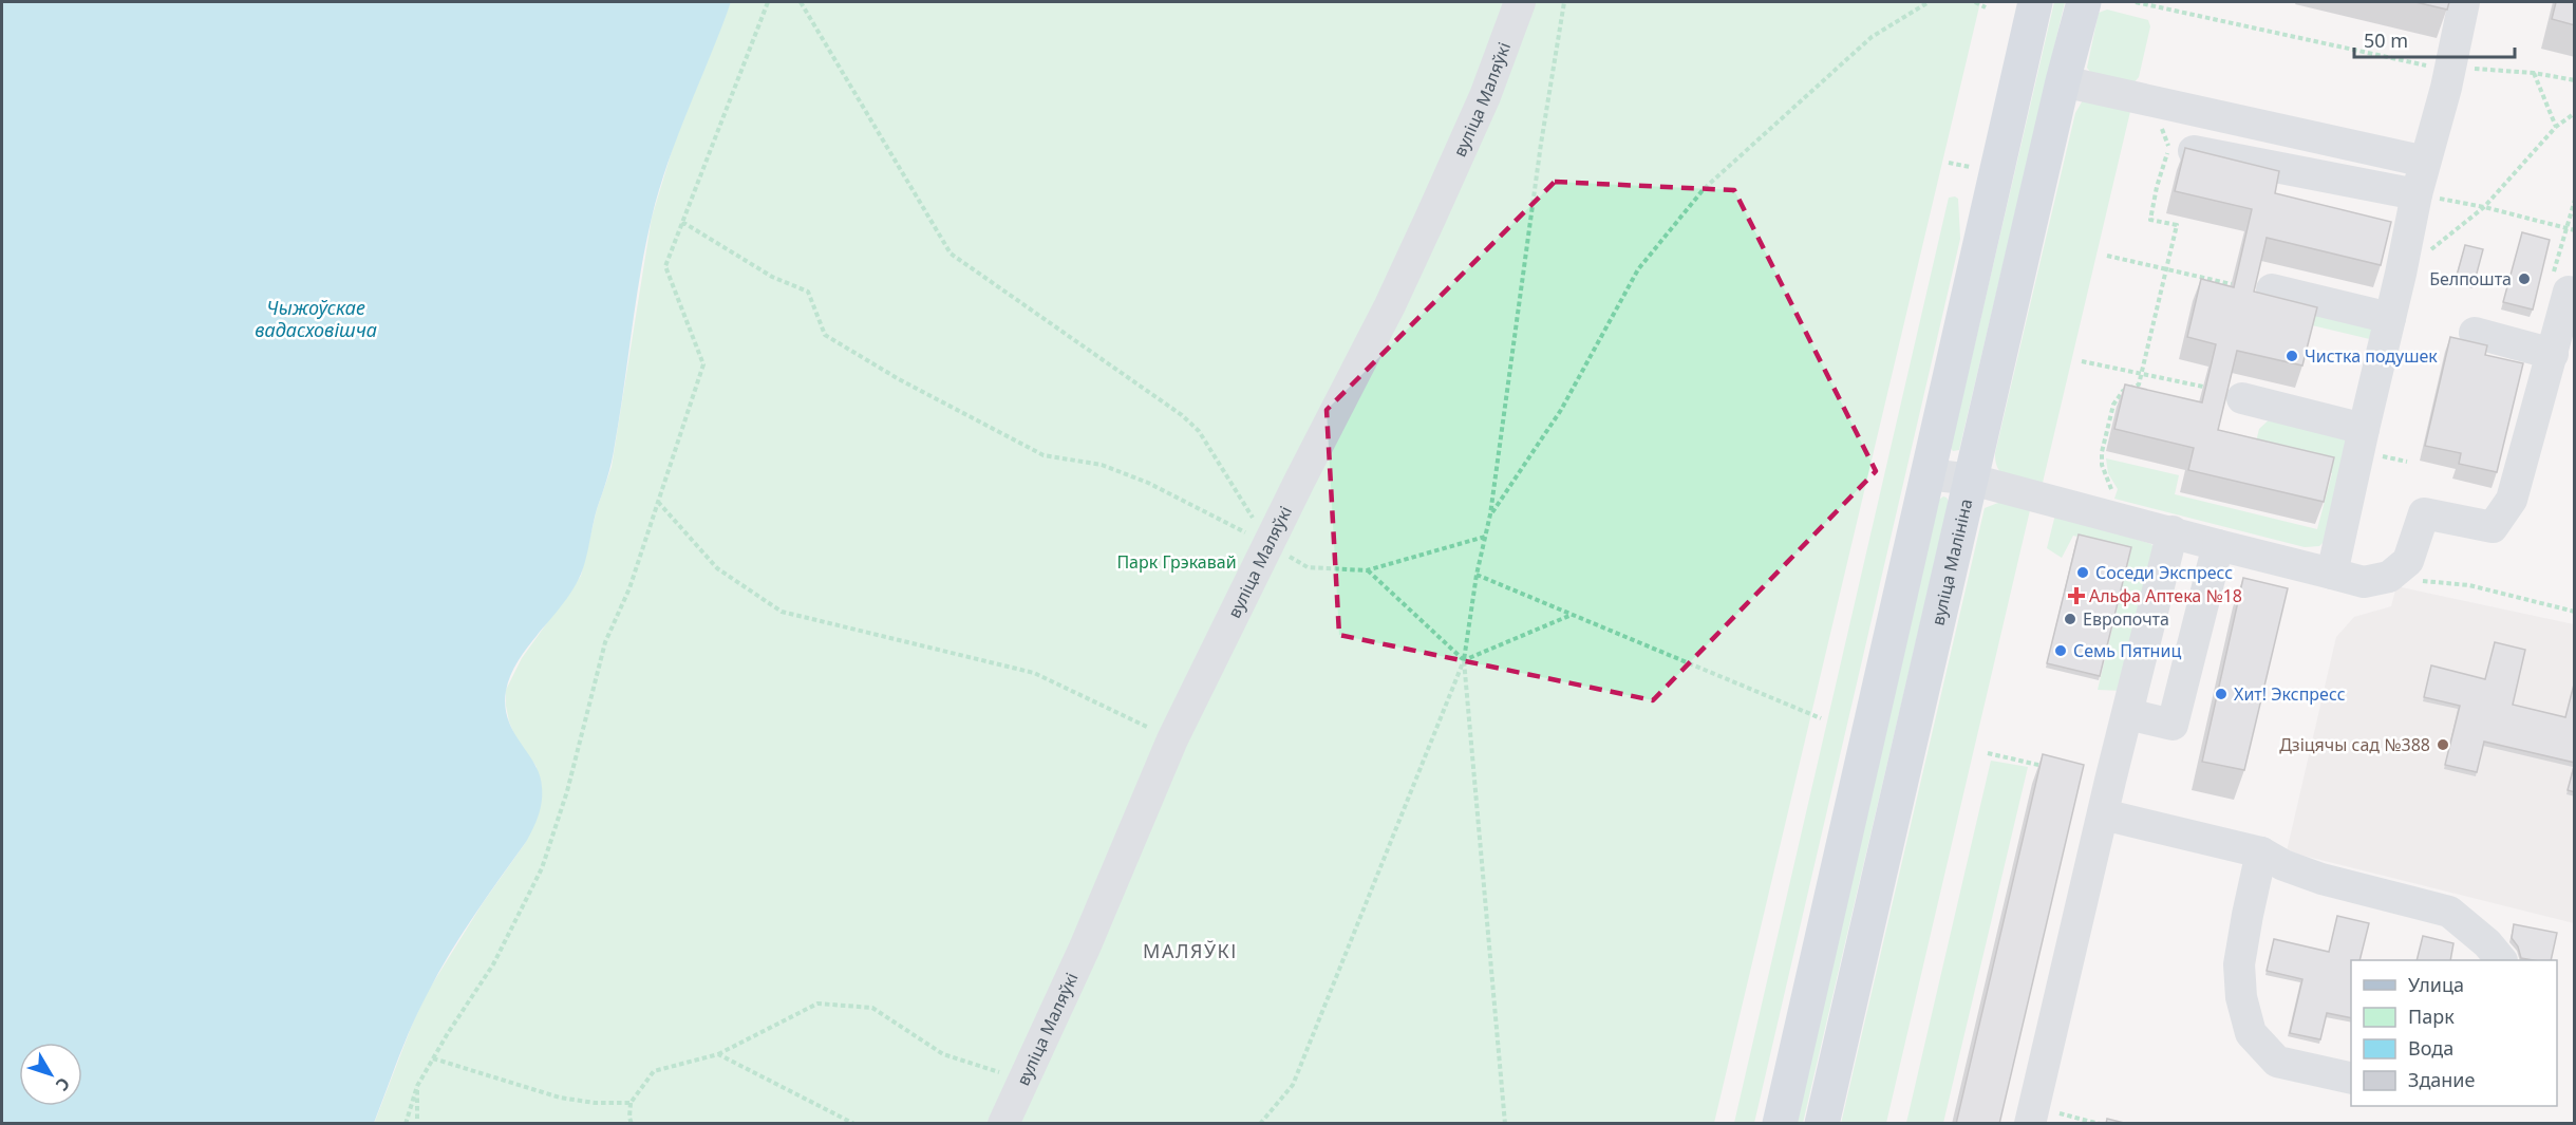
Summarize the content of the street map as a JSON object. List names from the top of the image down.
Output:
{
  "streets": {
    "main road": ["вуліца Малініна"],
    "street": ["вуліца Маляўкі"]
  },
  "districts": ["МАЛЯЎКІ"],
  "water": ["Чыжоўскае вадасховішча"],
  "parks": ["Парк Грэкавай"],
  "places": {
    "other": [
      "Белпошта",
      "Чистка подушек",
      "Соседи Экспресс",
      "Европочта",
      "Семь Пятниц",
      "Хит! Экспресс",
      "Дзіцячы сад №388"
    ],
    "health": ["Альфа Аптека №18"]
  },
  "legend": [
    "Улица",
    "Парк",
    "Вода",
    "Здание"
  ],
  "scale_bar": "50 m",
  "north": "bottom right"
}
